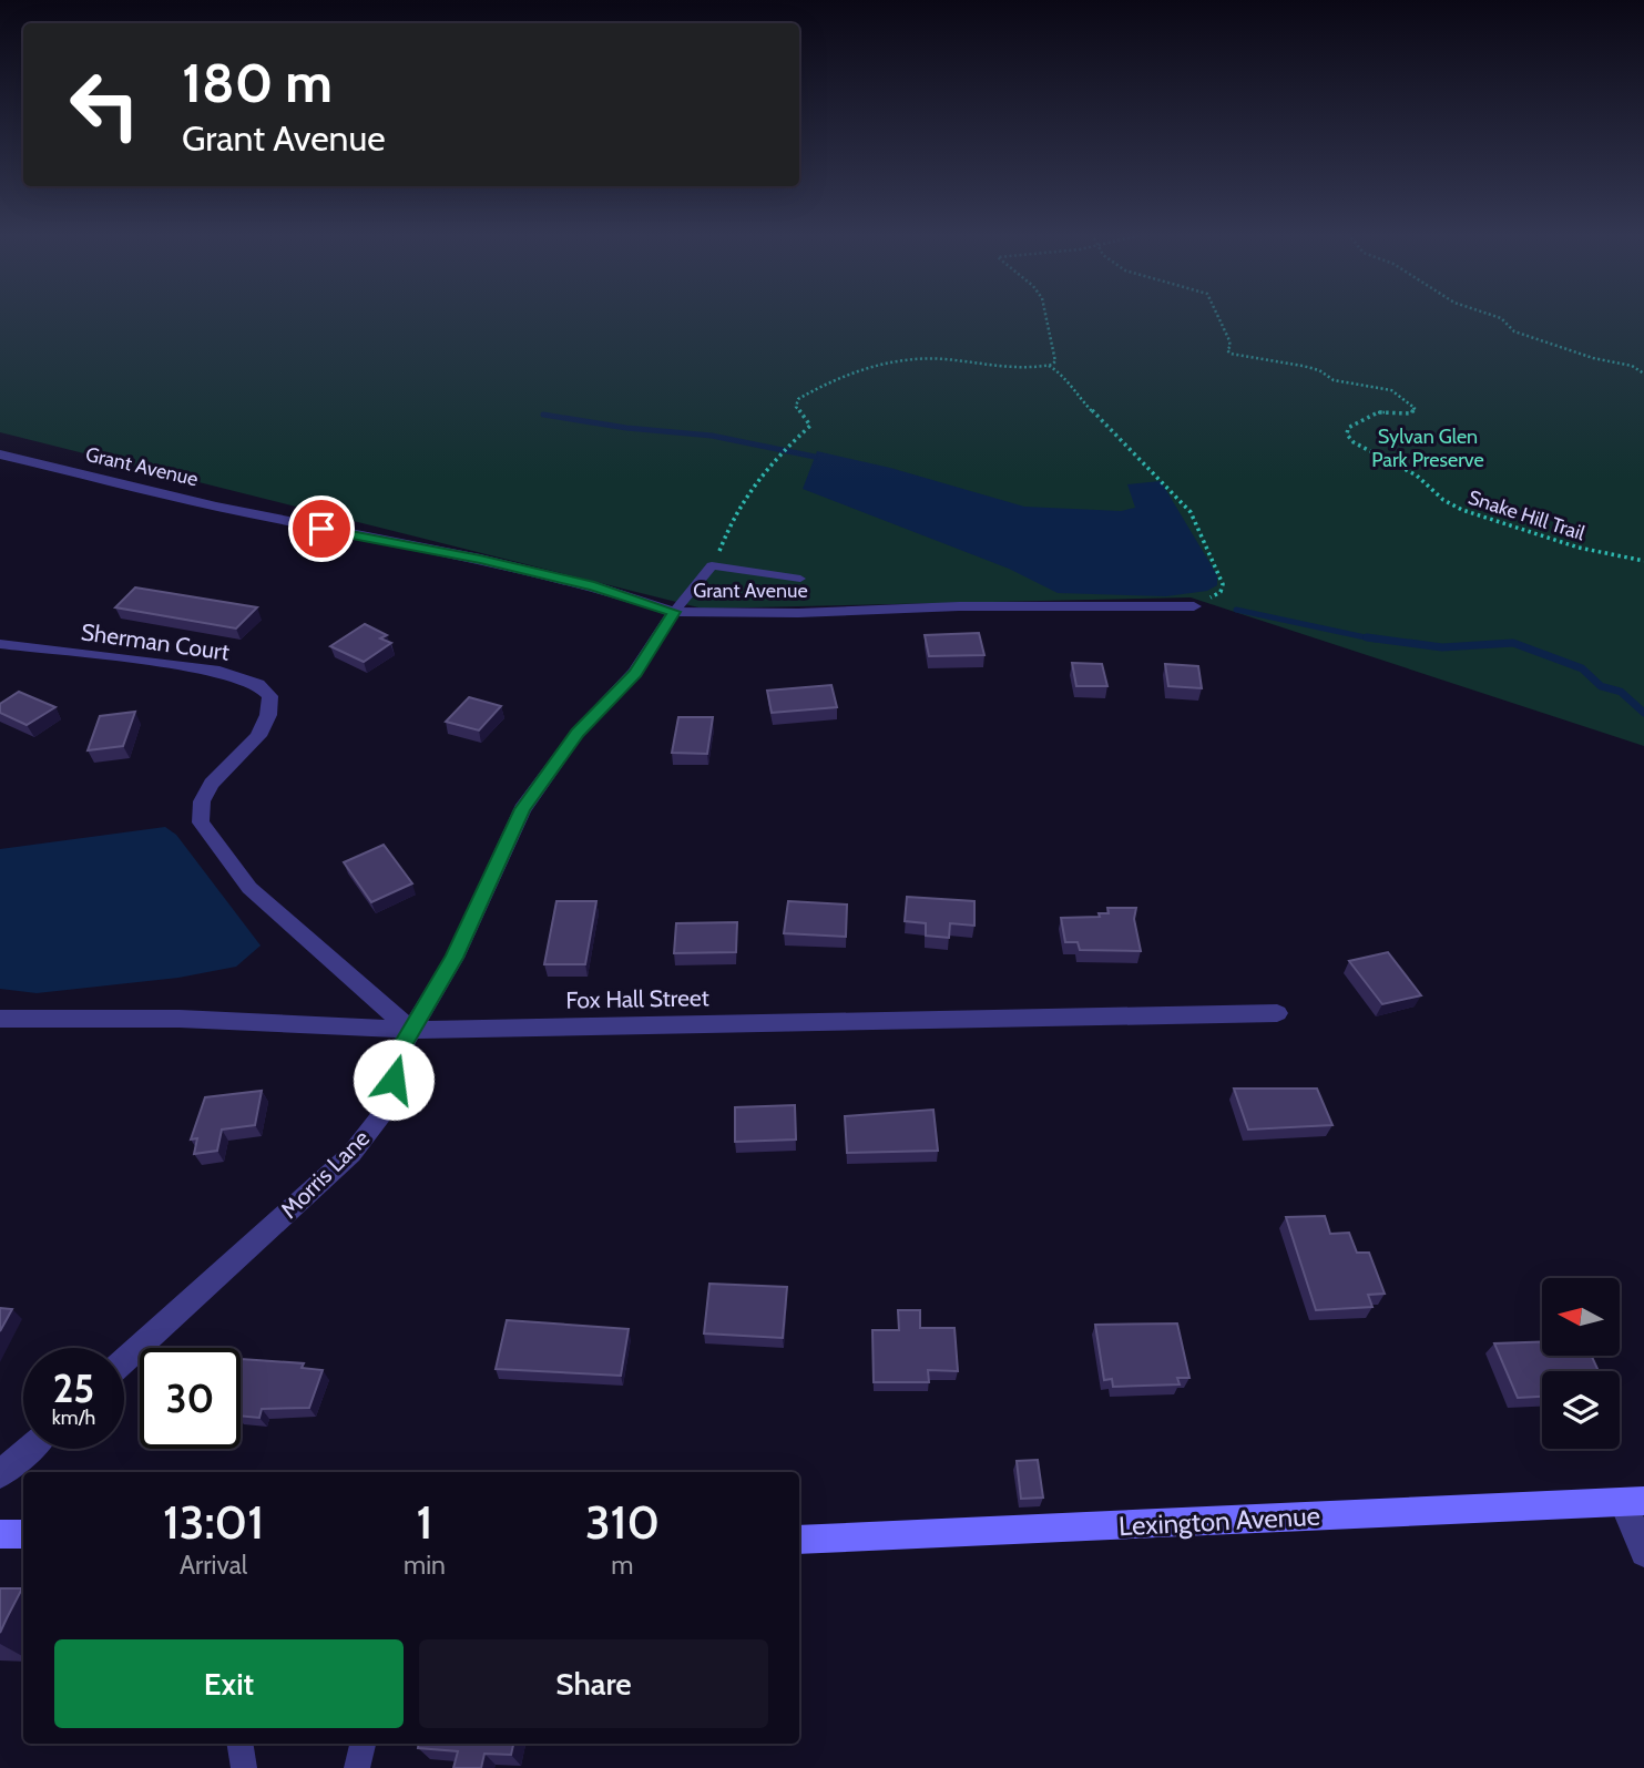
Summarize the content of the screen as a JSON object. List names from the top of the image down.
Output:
{
  "streets": {
    "street": [
      "Grant Avenue",
      "Sherman Court",
      "Fox Hall Street",
      "Morris Lane",
      "Lexington Avenue"
    ],
    "path": ["Snake Hill Trail"]
  },
  "crossings": [
    ["Grant Avenue", "Morris Lane"],
    ["Sherman Court", "Fox Hall Street"],
    ["Sherman Court", "Morris Lane"],
    ["Fox Hall Street", "Morris Lane"]
  ],
  "parks": ["Sylvan Glen Park Preserve"],
  "north": "left",
  "page": {
    "turn": ["180 m", "Grant Avenue"],
    "speed": "25 km/h",
    "limit": "30",
    "eta": [
      "13:01",
      "Arrival",
      "1",
      "min",
      "310",
      "m"
    ],
    "buttons": ["Exit", "Share"]
  }
}
